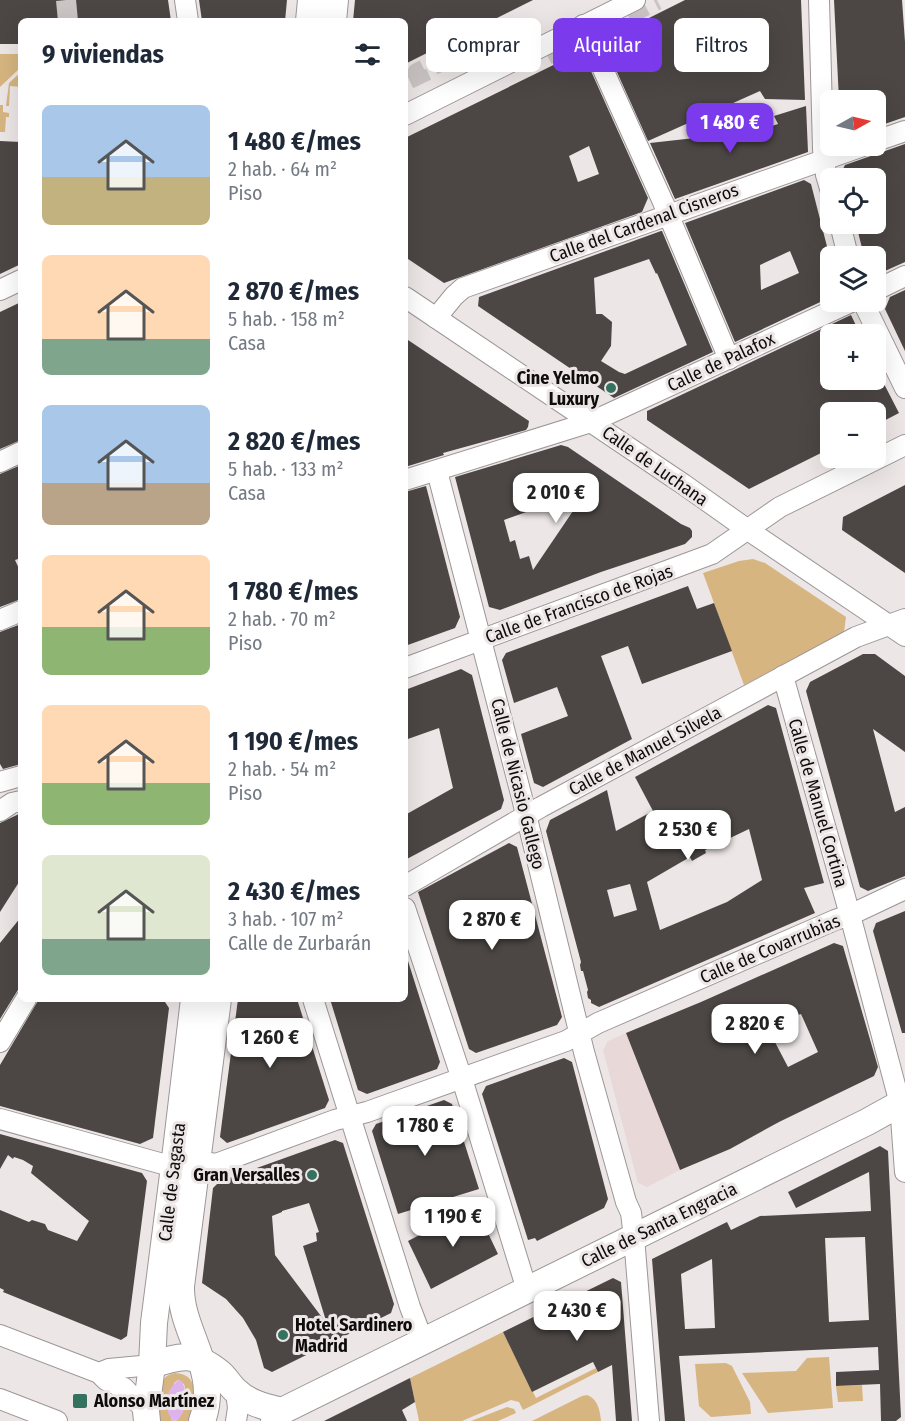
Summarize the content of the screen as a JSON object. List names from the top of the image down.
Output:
{
  "streets": {
    "main road": ["Calle de Sagasta", "Calle de Santa Engracia"],
    "street": [
      "Calle del Cardenal Cisneros",
      "Calle de Palafox",
      "Calle de Luchana",
      "Calle de Francisco de Rojas",
      "Calle de Manuel Silvela",
      "Calle de Nicasio Gallego",
      "Calle de Manuel Cortina",
      "Calle de Covarrubias"
    ]
  },
  "crossings": [
    ["Calle del Cardenal Cisneros", "Calle de Luchana"],
    ["Calle de Palafox", "Calle de Luchana"],
    ["Calle de Palafox", "Calle de Nicasio Gallego"],
    ["Calle de Luchana", "Calle de Francisco de Rojas"],
    ["Calle de Luchana", "Calle de Manuel Silvela"],
    ["Calle de Francisco de Rojas", "Calle de Nicasio Gallego"],
    ["Calle de Manuel Silvela", "Calle de Nicasio Gallego"],
    ["Calle de Manuel Silvela", "Calle de Manuel Cortina"],
    ["Calle de Nicasio Gallego", "Calle de Covarrubias"],
    ["Calle de Nicasio Gallego", "Calle de Santa Engracia"],
    ["Calle de Manuel Cortina", "Calle de Covarrubias"],
    ["Calle de Manuel Cortina", "Calle de Santa Engracia"],
    ["Calle de Covarrubias", "Calle de Sagasta"],
    ["Calle de Sagasta", "Calle de Santa Engracia"]
  ],
  "places": {
    "other": ["Cine Yelmo Luxury", "Gran Versalles", "Hotel Sardinero Madrid"],
    "transit": ["Alonso Martínez"]
  },
  "north": "right",
  "page": {
    "chip": ["Comprar", "Alquilar", "Filtros"],
    "heading": "9 viviendas",
    "map_buttons": ["+", "−"],
    "list": [
      {
        "name": "1 480 €/mes",
        "note": "2 hab. · 64 m² · Piso"
      },
      {
        "name": "2 870 €/mes",
        "note": "5 hab. · 158 m² · Casa"
      },
      {
        "name": "2 820 €/mes",
        "note": "5 hab. · 133 m² · Casa"
      },
      {
        "name": "1 780 €/mes",
        "note": "2 hab. · 70 m² · Piso"
      },
      {
        "name": "1 190 €/mes",
        "note": "2 hab. · 54 m² · Piso"
      },
      {
        "name": "2 430 €/mes",
        "note": "3 hab. · 107 m² · Calle de Zurbarán"
      }
    ],
    "price": [
      "1 480 €",
      "2 010 €",
      "2 530 €",
      "2 870 €",
      "2 820 €",
      "1 260 €",
      "1 780 €",
      "1 190 €",
      "2 430 €"
    ]
  }
}
